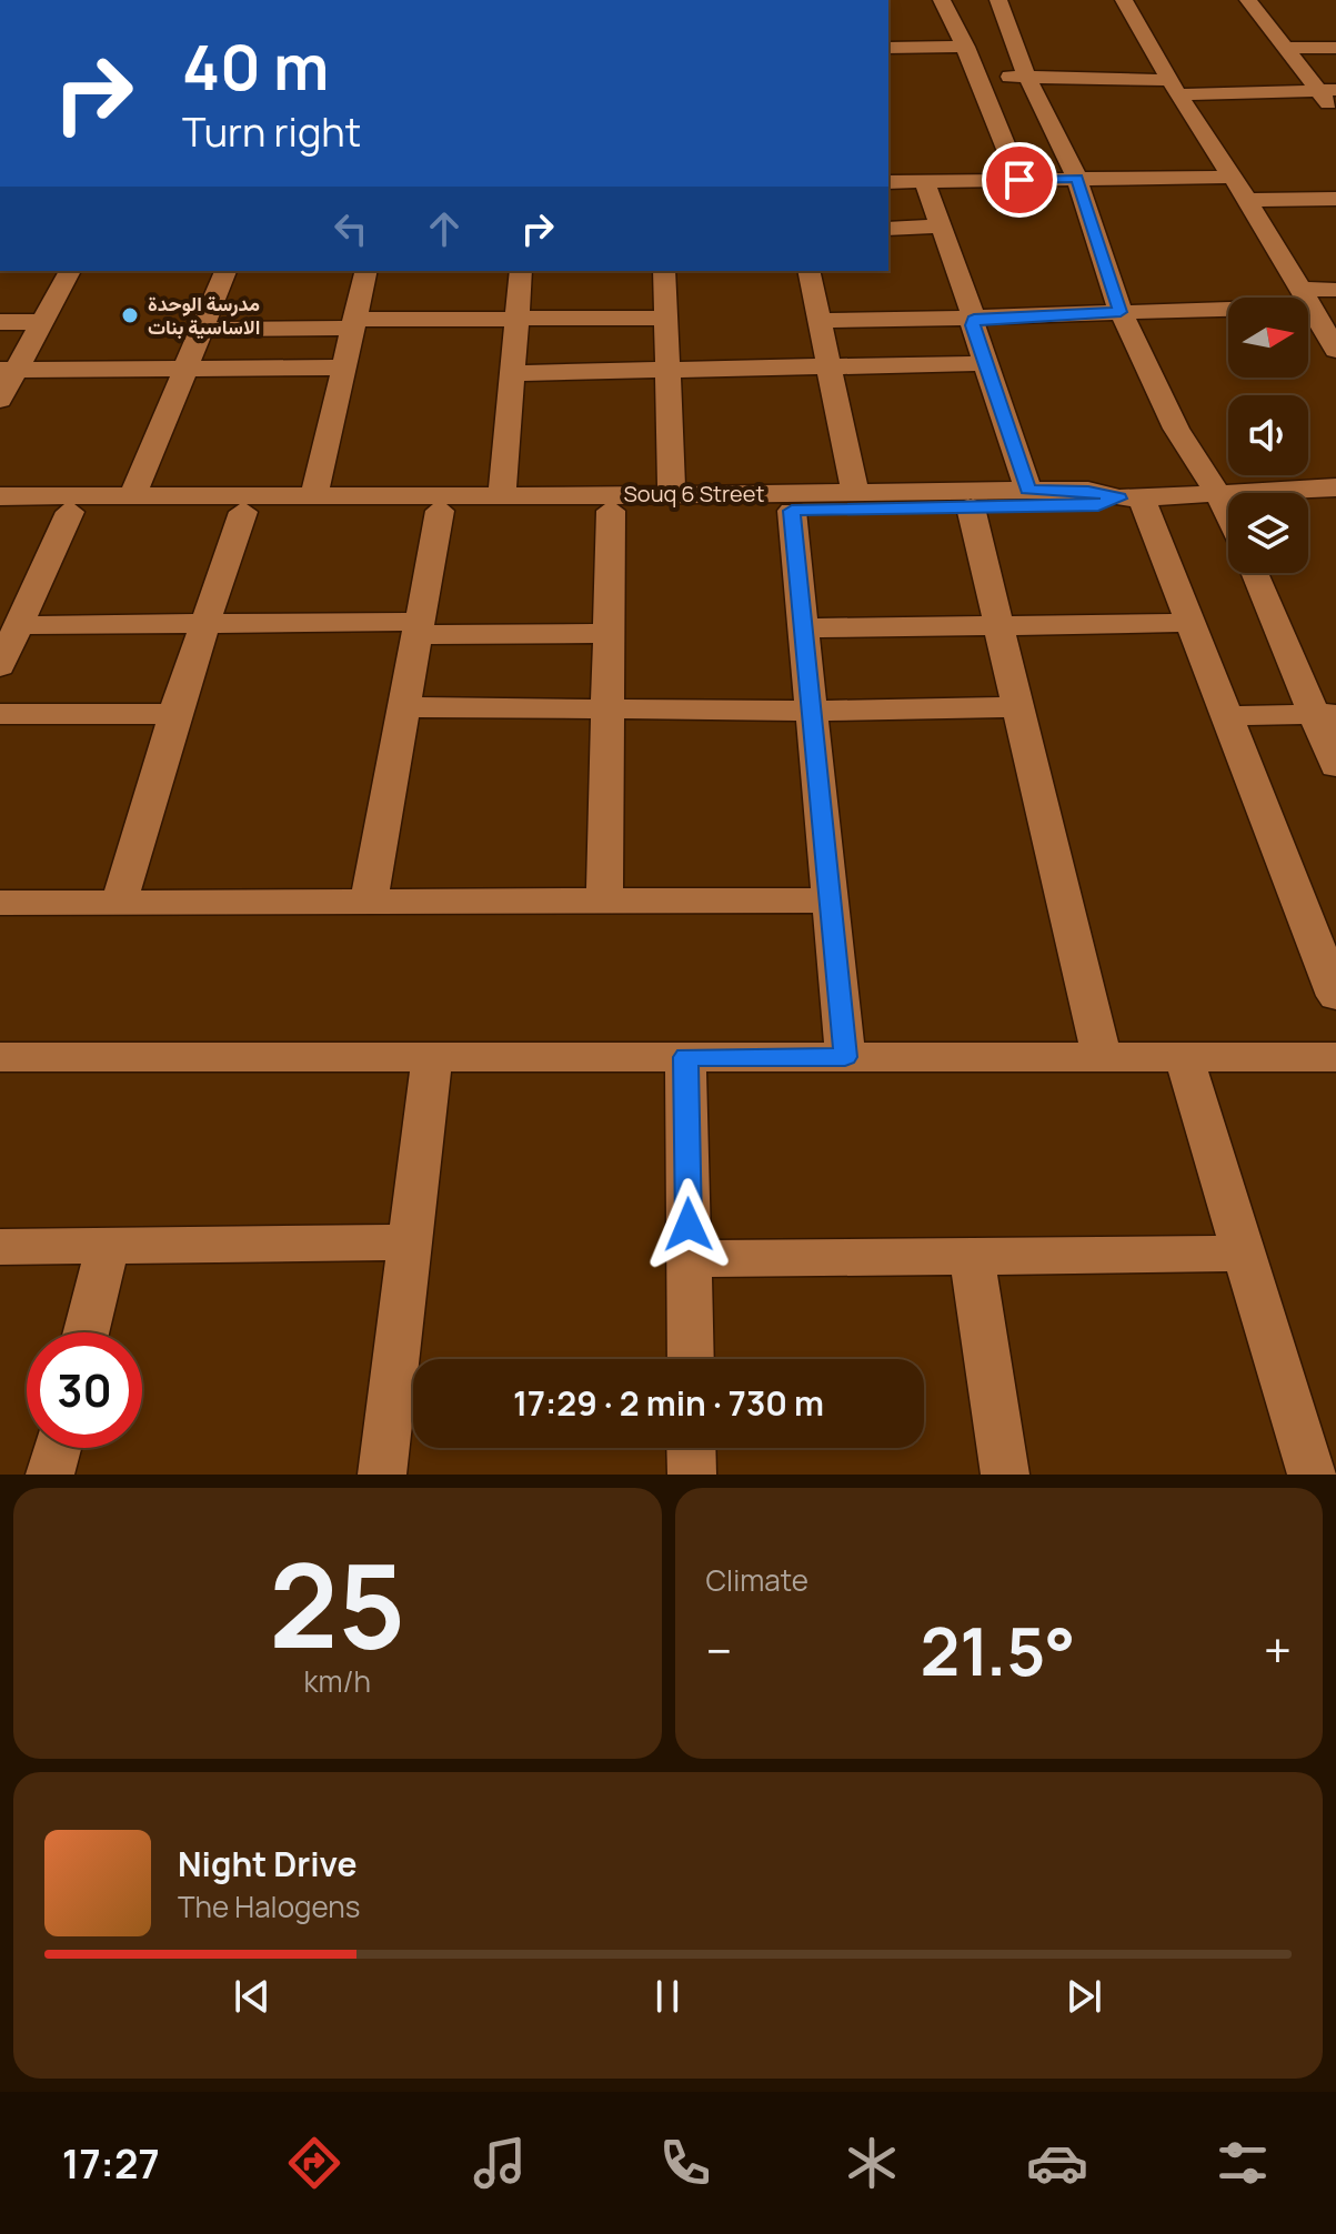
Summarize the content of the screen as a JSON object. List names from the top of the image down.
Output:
{
  "streets": {
    "street": ["Souq 6 Street"]
  },
  "places": ["مدرسة الوحدة الاساسية بنات"],
  "north": "right",
  "page": {
    "turn": ["40 m", "Turn right"],
    "limit": "30",
    "trip": "17:29 · 2 min · 730 m",
    "tile": [
      ["25", "km/h"],
      "Climate"
    ],
    "heat": ["−", "21.5°", "+"],
    "song": ["Night Drive", "The Halogens"],
    "tabs": "17:27"
  }
}
